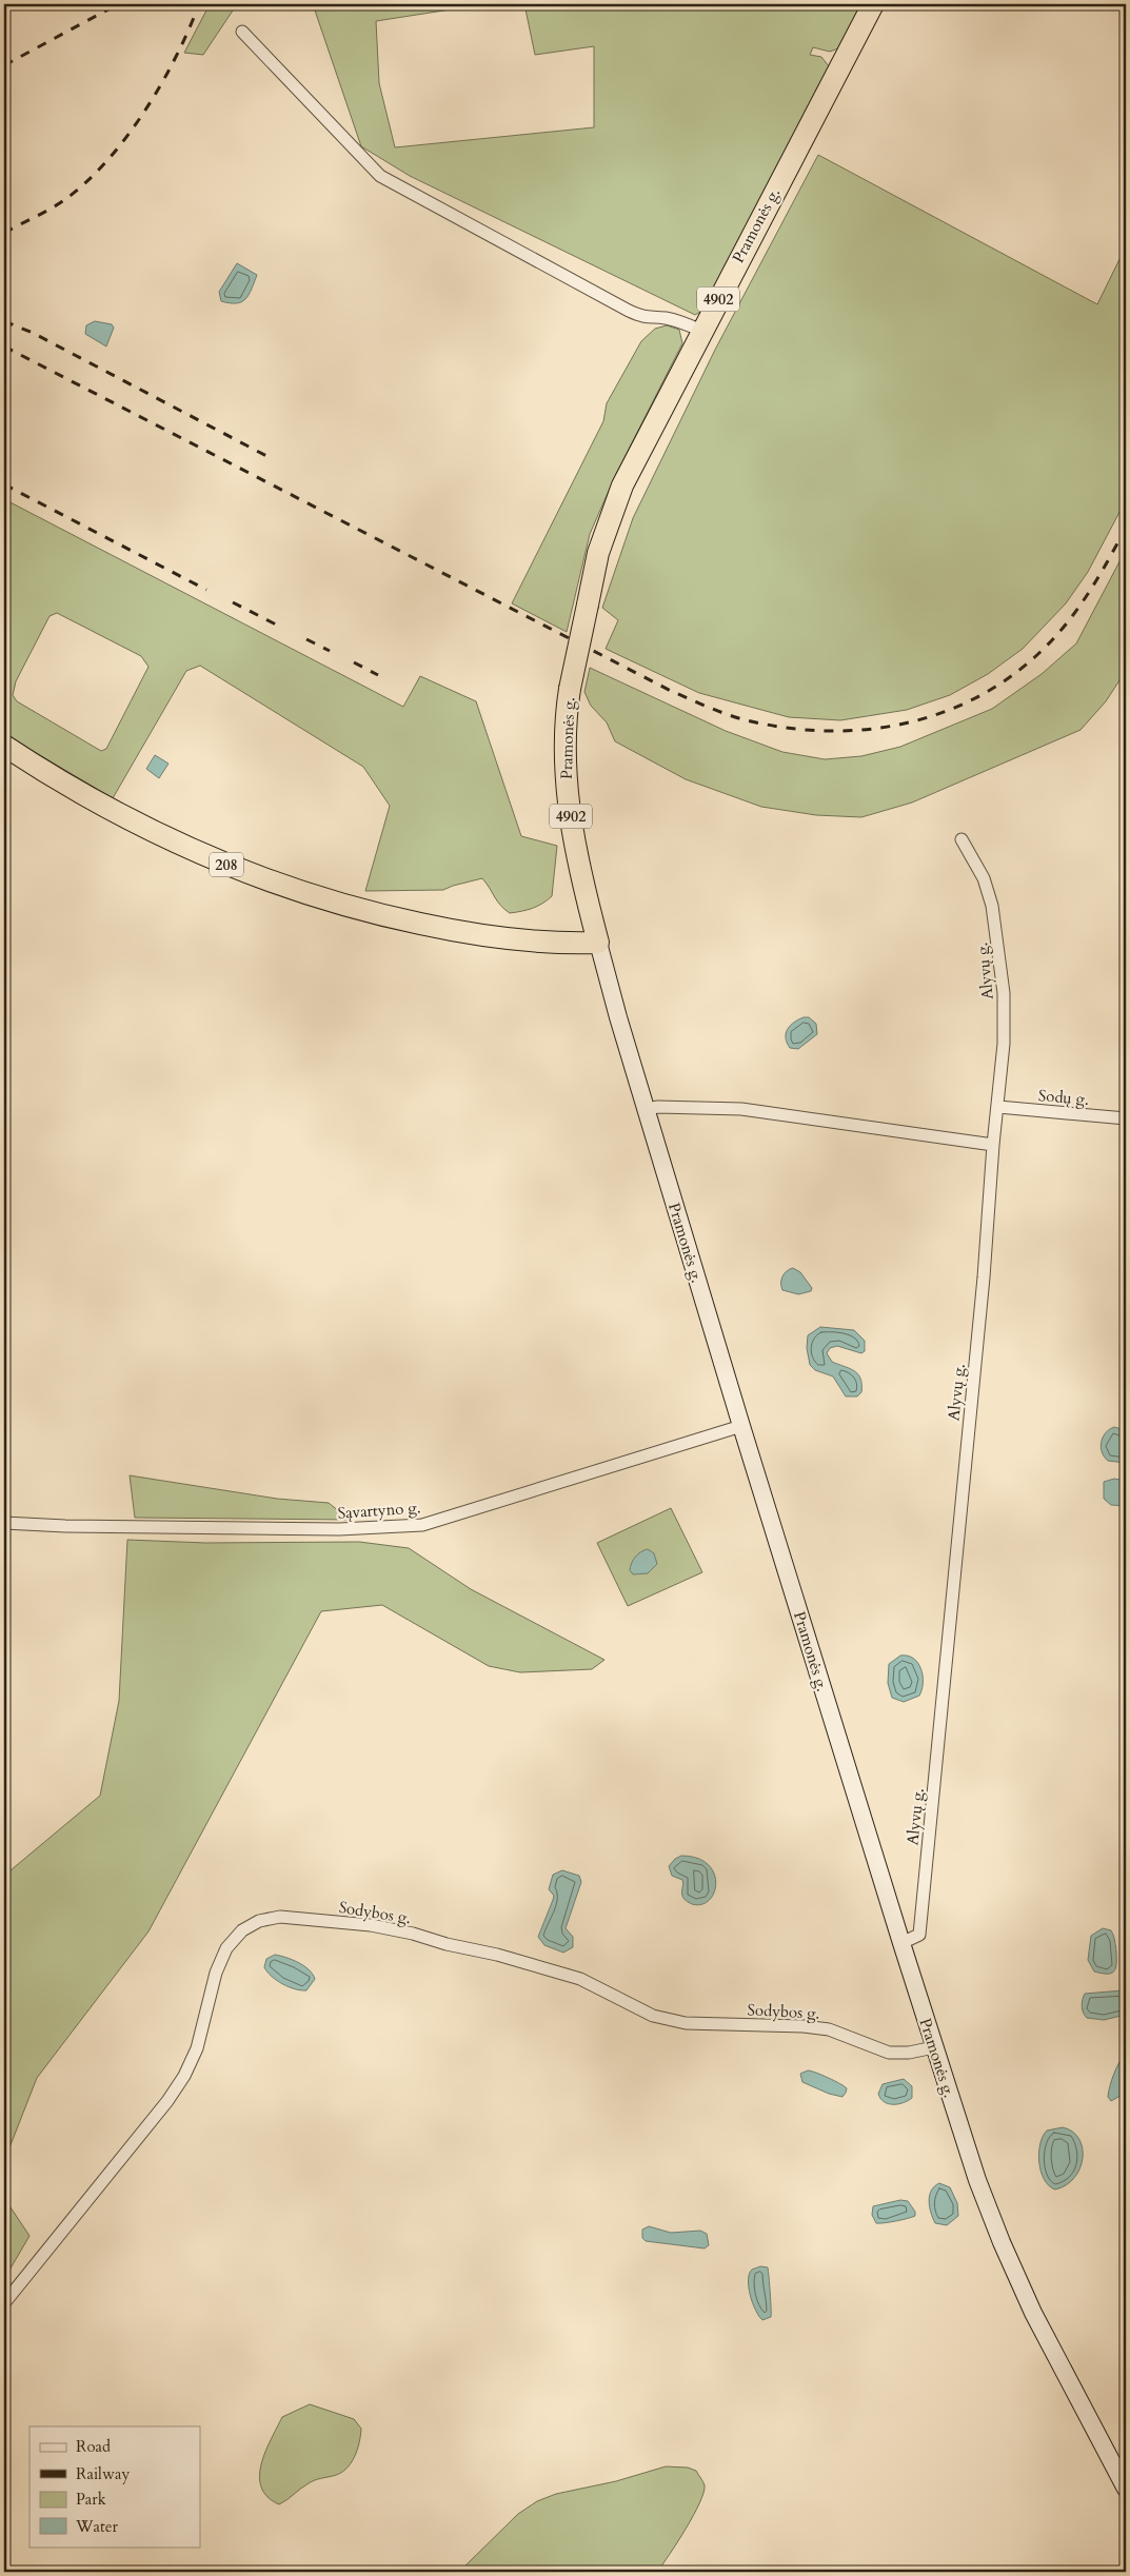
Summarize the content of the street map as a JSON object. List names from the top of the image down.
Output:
{
  "streets": {
    "highway": ["Pramonės g.", "4902", "208"],
    "street": [
      "Alyvų g.",
      "Sodų g.",
      "Sąvartyno g.",
      "Sodybos g."
    ]
  },
  "crossings": [
    ["Pramonės g.", "208"],
    ["Pramonės g.", "Alyvų g."],
    ["Pramonės g.", "Sąvartyno g."],
    ["Pramonės g.", "Sodybos g."],
    ["Alyvų g.", "Sodų g."]
  ],
  "legend": [
    "Road",
    "Railway",
    "Park",
    "Water"
  ]
}
